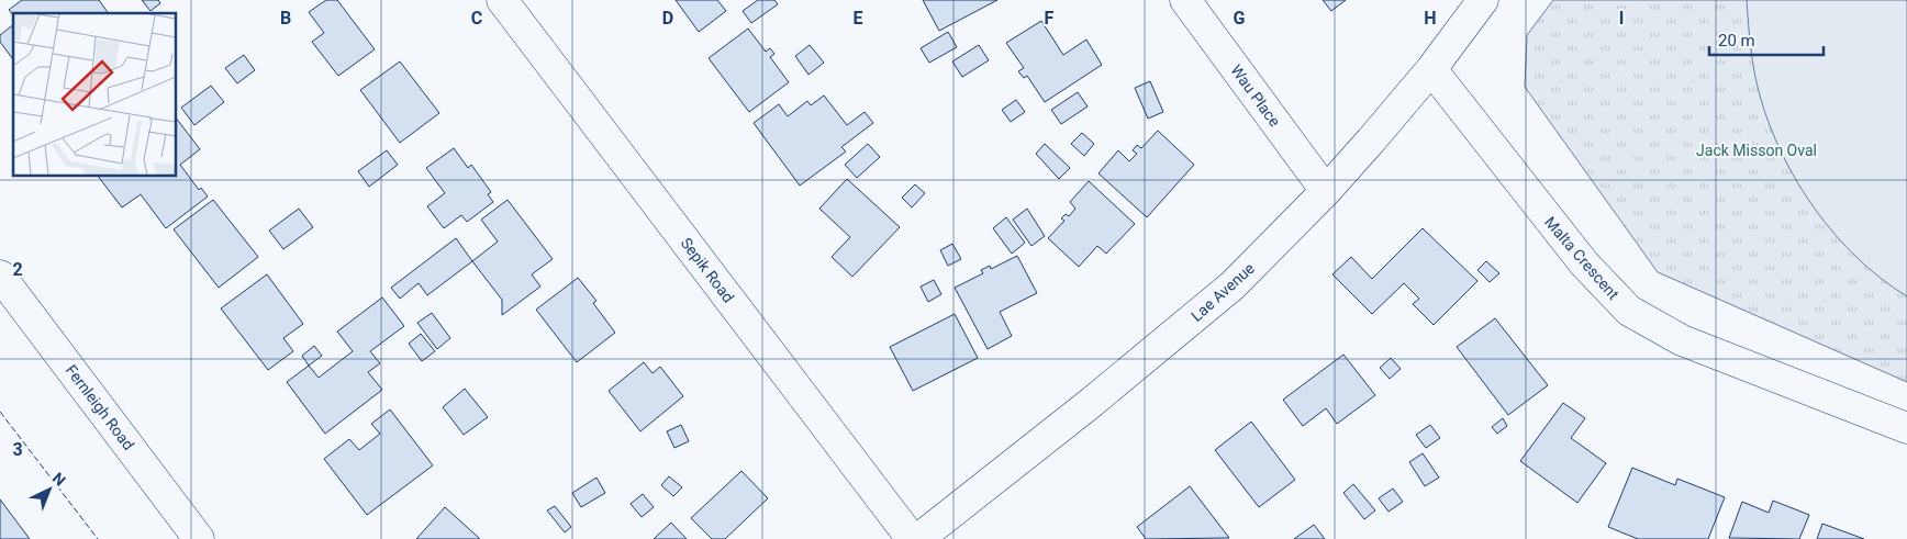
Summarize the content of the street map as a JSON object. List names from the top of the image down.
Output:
{
  "streets": {
    "street": [
      "Wau Place",
      "Malta Crescent",
      "Sepik Road",
      "Lae Avenue",
      "Fernleigh Road"
    ]
  },
  "crossings": [
    ["Wau Place", "Lae Avenue"],
    ["Malta Crescent", "Lae Avenue"]
  ],
  "parks": ["Jack Misson Oval"],
  "scale_bar": "20 m",
  "north": "top right",
  "grid": {
    "columns": [
      "B",
      "C",
      "D",
      "E",
      "F",
      "G",
      "H",
      "I"
    ],
    "rows": ["2", "3"]
  }
}
